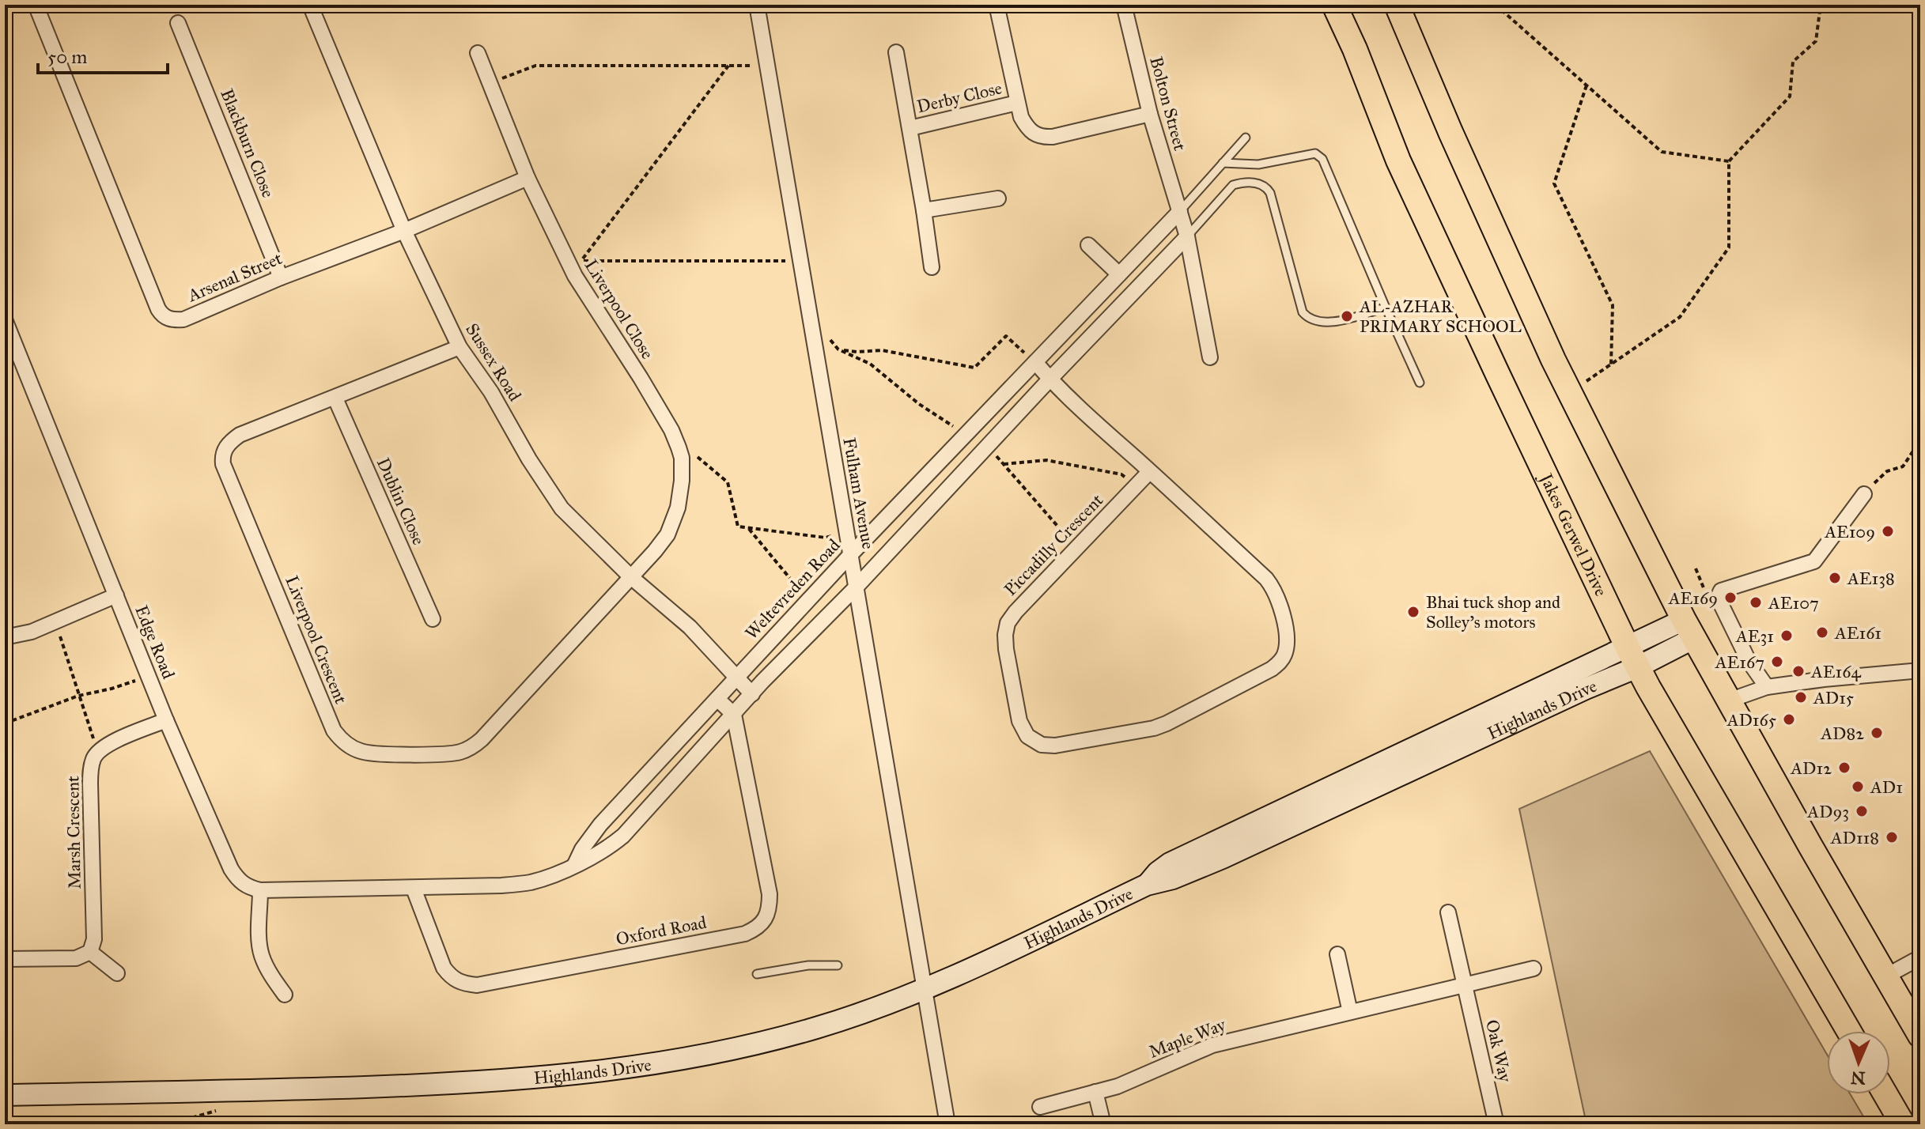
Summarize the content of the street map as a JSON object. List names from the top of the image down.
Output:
{
  "streets": {
    "main road": ["Jakes Gerwel Drive", "Highlands Drive"],
    "street": [
      "Derby Close",
      "Bolton Street",
      "Blackburn Close",
      "Arsenal Street",
      "Liverpool Close",
      "Sussex Road",
      "Fulham Avenue",
      "Dublin Close",
      "Piccadilly Crescent",
      "Weltevreden Road",
      "Liverpool Crescent",
      "Edge Road",
      "Marsh Crescent",
      "Oxford Road",
      "Maple Way",
      "Oak Way"
    ]
  },
  "crossings": [
    ["Bolton Street", "Weltevreden Road"],
    ["Blackburn Close", "Arsenal Street"],
    ["Arsenal Street", "Liverpool Close"],
    ["Arsenal Street", "Sussex Road"],
    ["Liverpool Close", "Sussex Road"],
    ["Liverpool Close", "Liverpool Crescent"],
    ["Sussex Road", "Weltevreden Road"],
    ["Sussex Road", "Liverpool Crescent"],
    ["Fulham Avenue", "Weltevreden Road"],
    ["Fulham Avenue", "Highlands Drive"],
    ["Dublin Close", "Liverpool Crescent"],
    ["Jakes Gerwel Drive", "Highlands Drive"],
    ["Piccadilly Crescent", "Weltevreden Road"],
    ["Maple Way", "Oak Way"]
  ],
  "places": [
    "AL-AZHAR PRIMARY SCHOOL",
    "AE109",
    "AE138",
    "AE169",
    "AE107",
    "Bhai tuck shop and Solley's motors",
    "AE161",
    "AE31",
    "AE167",
    "AE164",
    "AD15",
    "AD165",
    "AD82",
    "AD12",
    "AD1",
    "AD93",
    "AD118"
  ],
  "scale_bar": "50 m",
  "north": "bottom"
}
